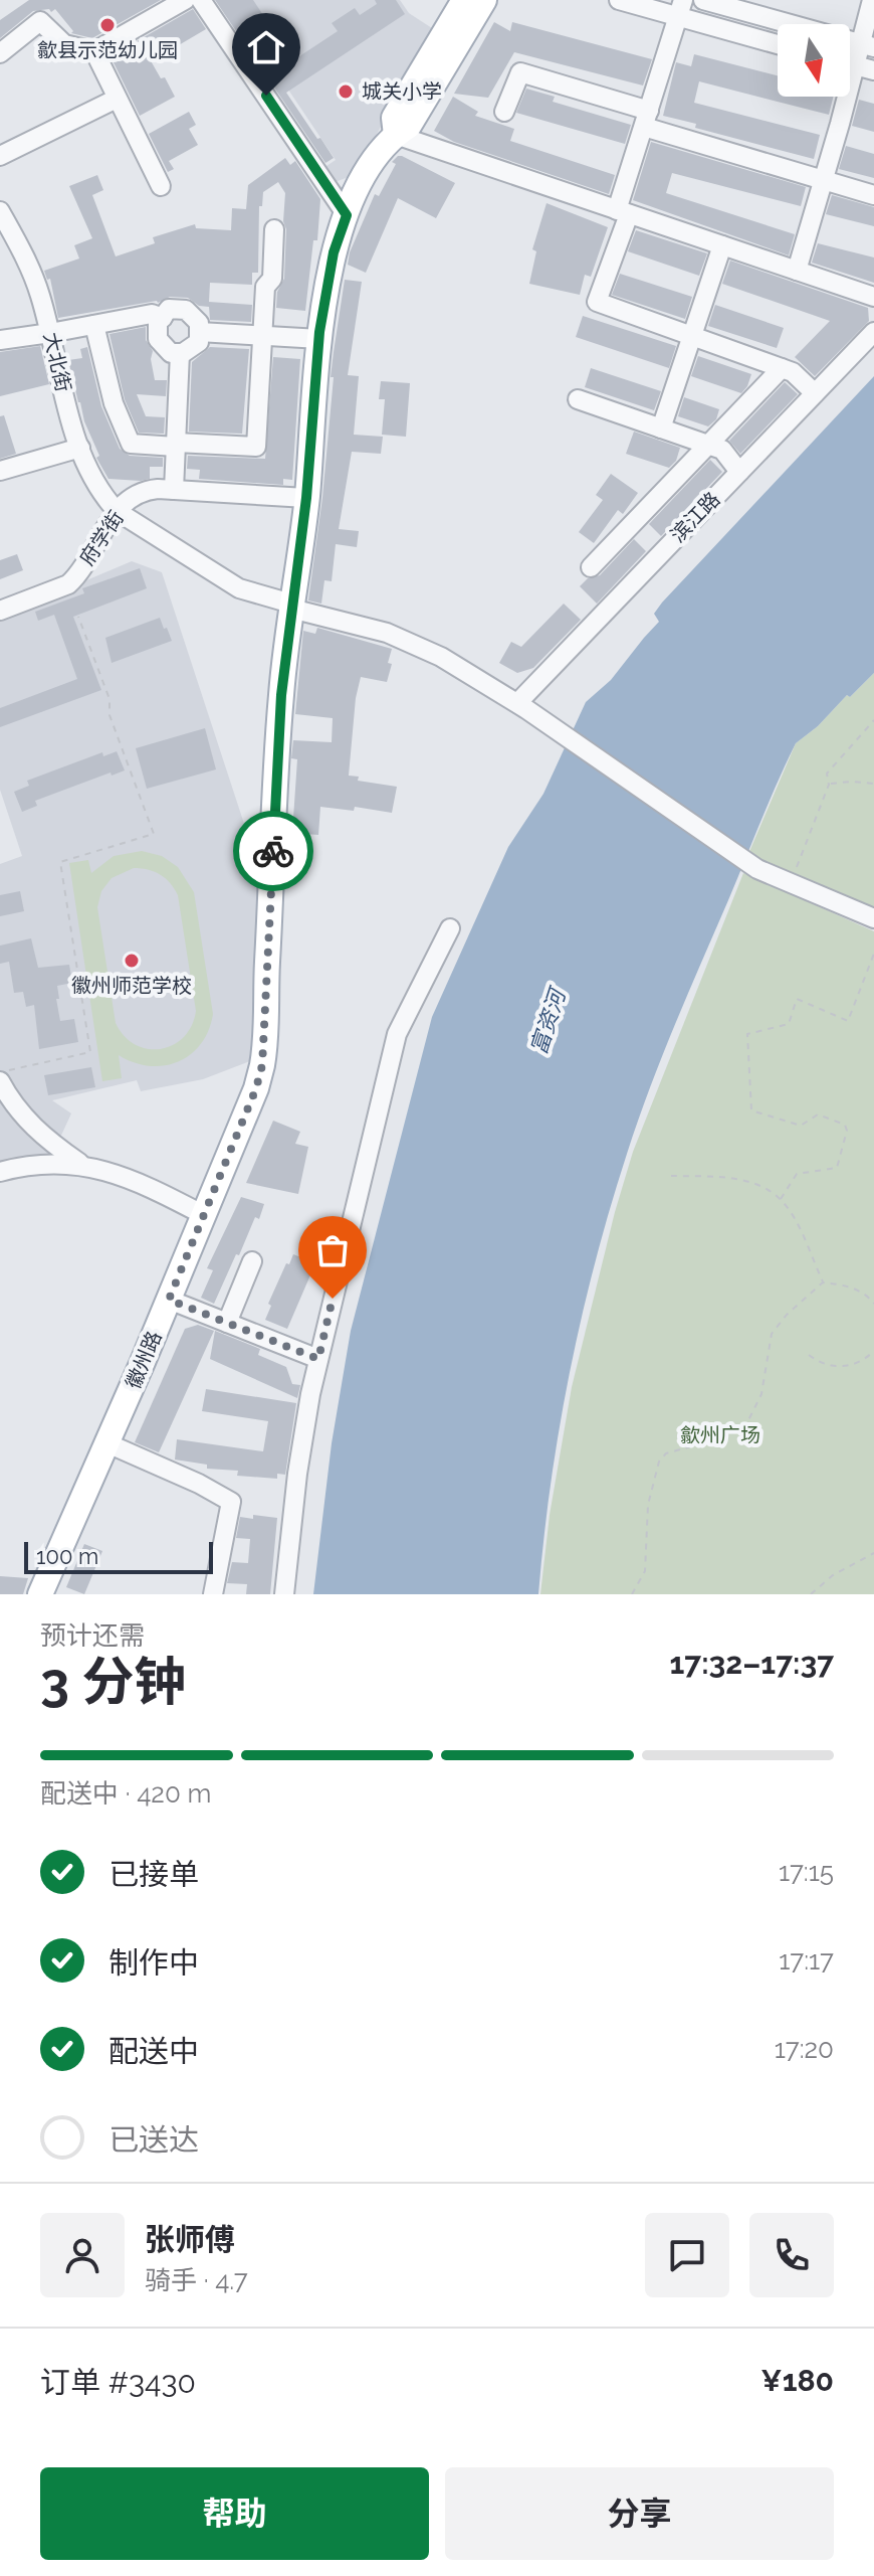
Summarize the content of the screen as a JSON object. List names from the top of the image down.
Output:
{
  "streets": {
    "main road": ["徽州路"],
    "street": ["大北街", "滨江路", "府学街"]
  },
  "crossings": [
    ["大北街", "府学街"],
    ["府学街", "徽州路"]
  ],
  "water": ["富资河"],
  "parks": ["歙州广场"],
  "places": ["歙县示范幼儿园", "城关小学", "徽州师范学校"],
  "scale_bar": "100 m",
  "north": "bottom",
  "page": {
    "scale": "100 m",
    "heading": ["3 分钟", "预计还需", "17:32–17:37"],
    "panel": [
      "张师傅",
      "骑手 · 4.7",
      "订单 #3430",
      "¥180"
    ],
    "bar": "配送中 · 420 m",
    "list": [
      ["已接单", "17:15"],
      ["制作中", "17:17"],
      ["配送中", "17:20"],
      "已送达"
    ],
    "buttons": ["帮助", "分享"]
  }
}
